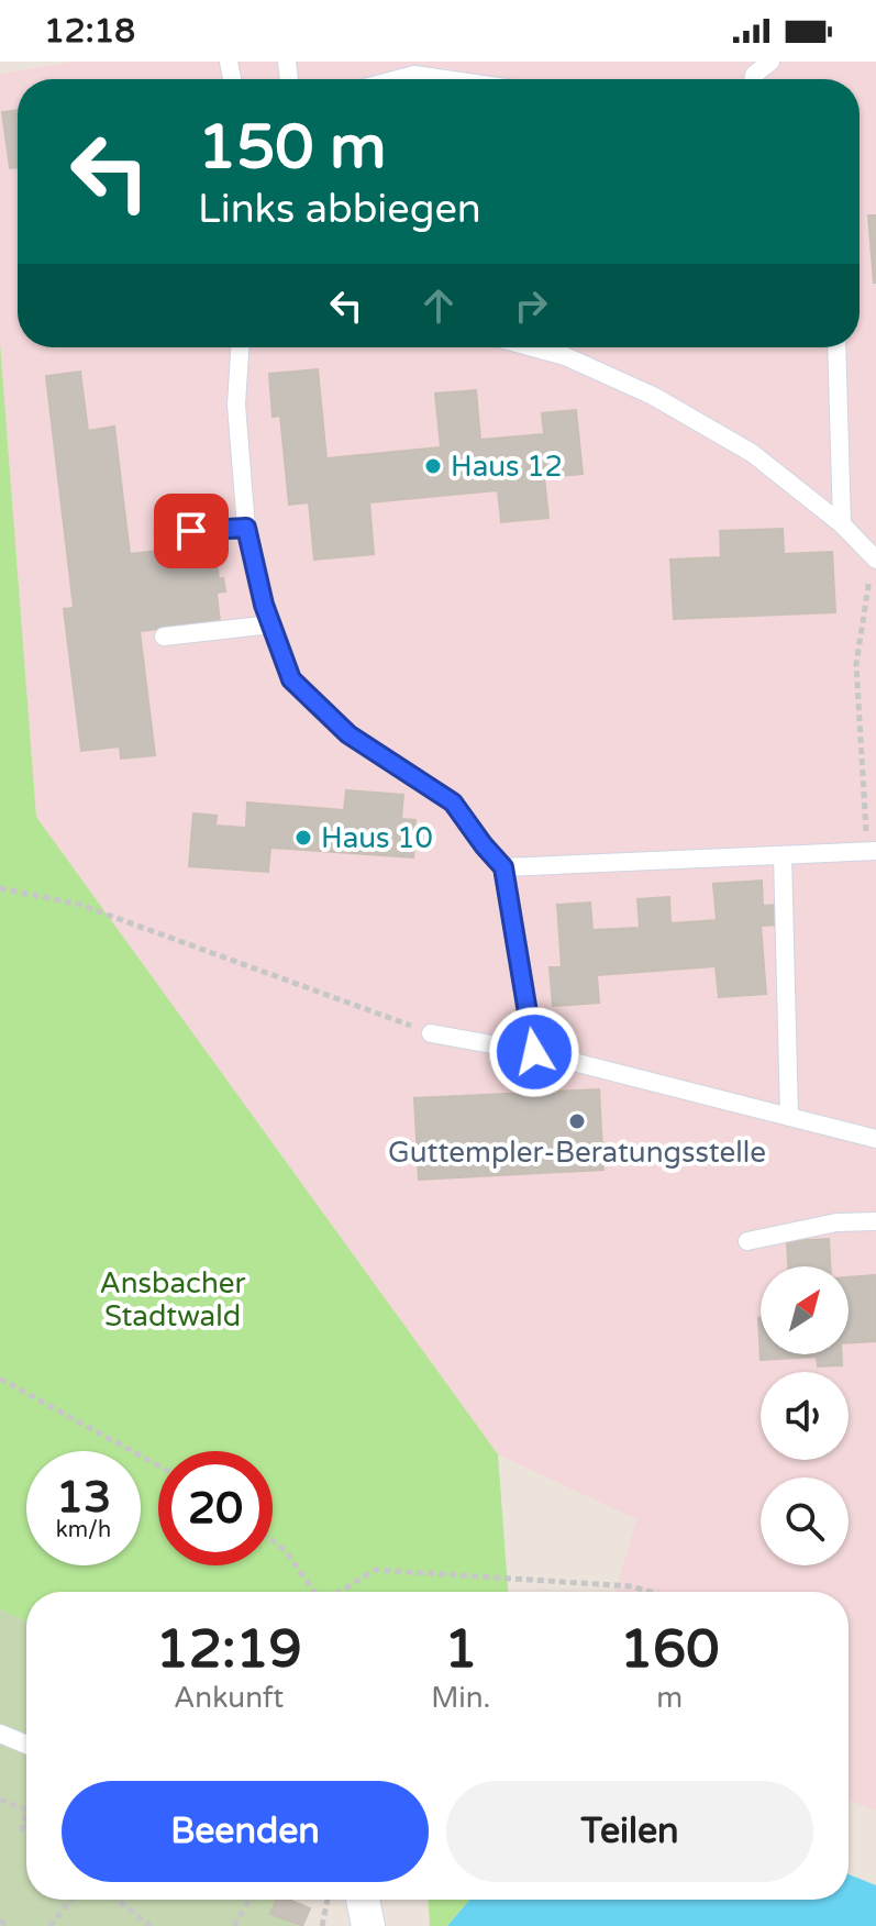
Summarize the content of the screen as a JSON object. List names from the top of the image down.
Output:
{
  "parks": ["Ansbacher Stadtwald"],
  "places": ["Haus 12", "Haus 10", "Guttempler-Beratungsstelle"],
  "north": "top right",
  "page": {
    "status": "12:18",
    "turn": ["150 m", "Links abbiegen"],
    "speed": "13 km/h",
    "limit": "20",
    "eta": [
      "12:19",
      "Ankunft",
      "1",
      "Min.",
      "160",
      "m"
    ],
    "buttons": ["Beenden", "Teilen"]
  }
}
